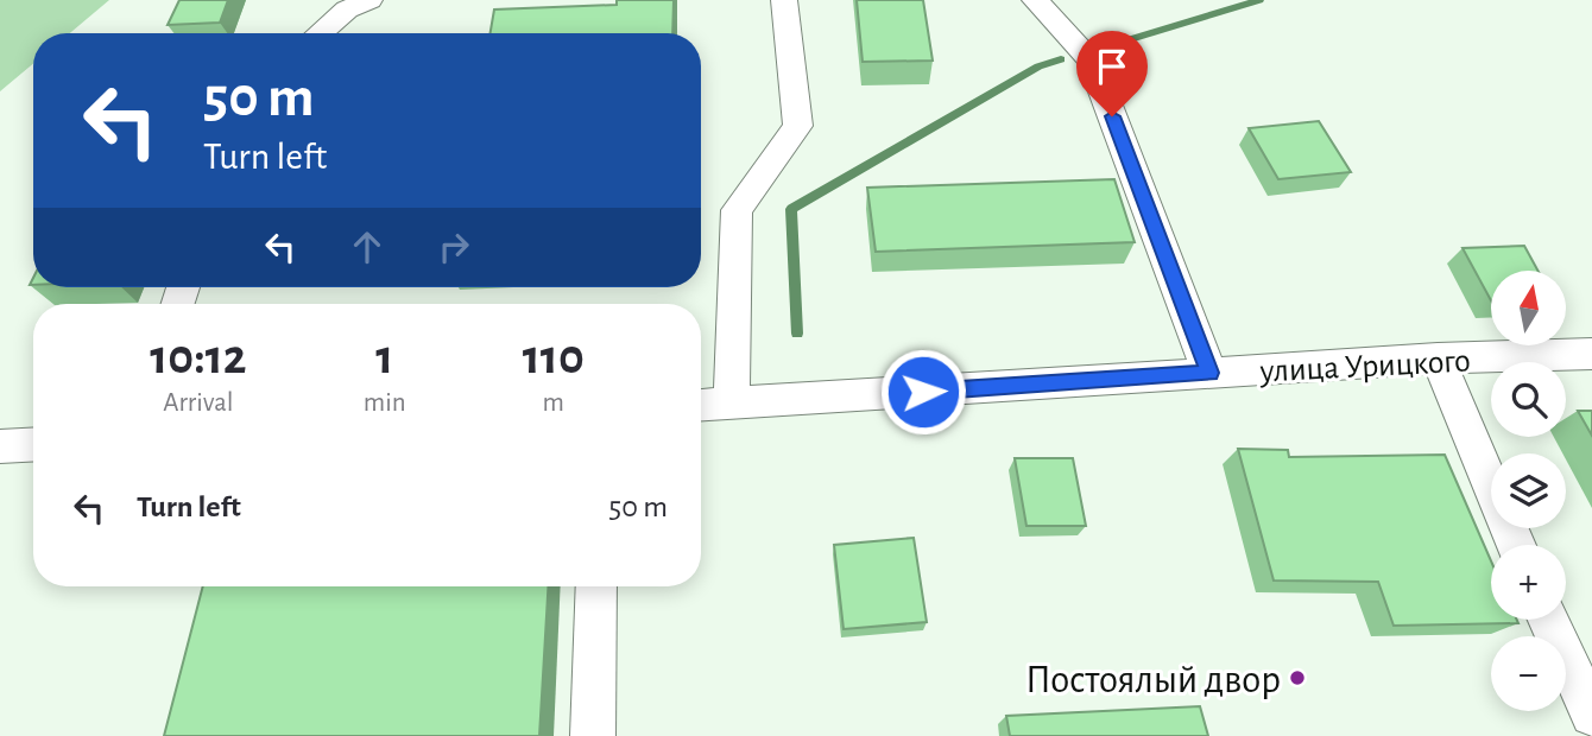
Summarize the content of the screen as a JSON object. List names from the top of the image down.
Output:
{
  "streets": {
    "street": ["улица Урицкого"]
  },
  "places": ["Постоялый двор"],
  "north": "top",
  "page": {
    "turn": ["50 m", "Turn left"],
    "map_buttons": ["+", "−"],
    "eta": [
      "10:12",
      "Arrival",
      "1",
      "min",
      "110",
      "m"
    ],
    "list": [
      {
        "name": "Turn left",
        "value": "50 m"
      }
    ]
  }
}
